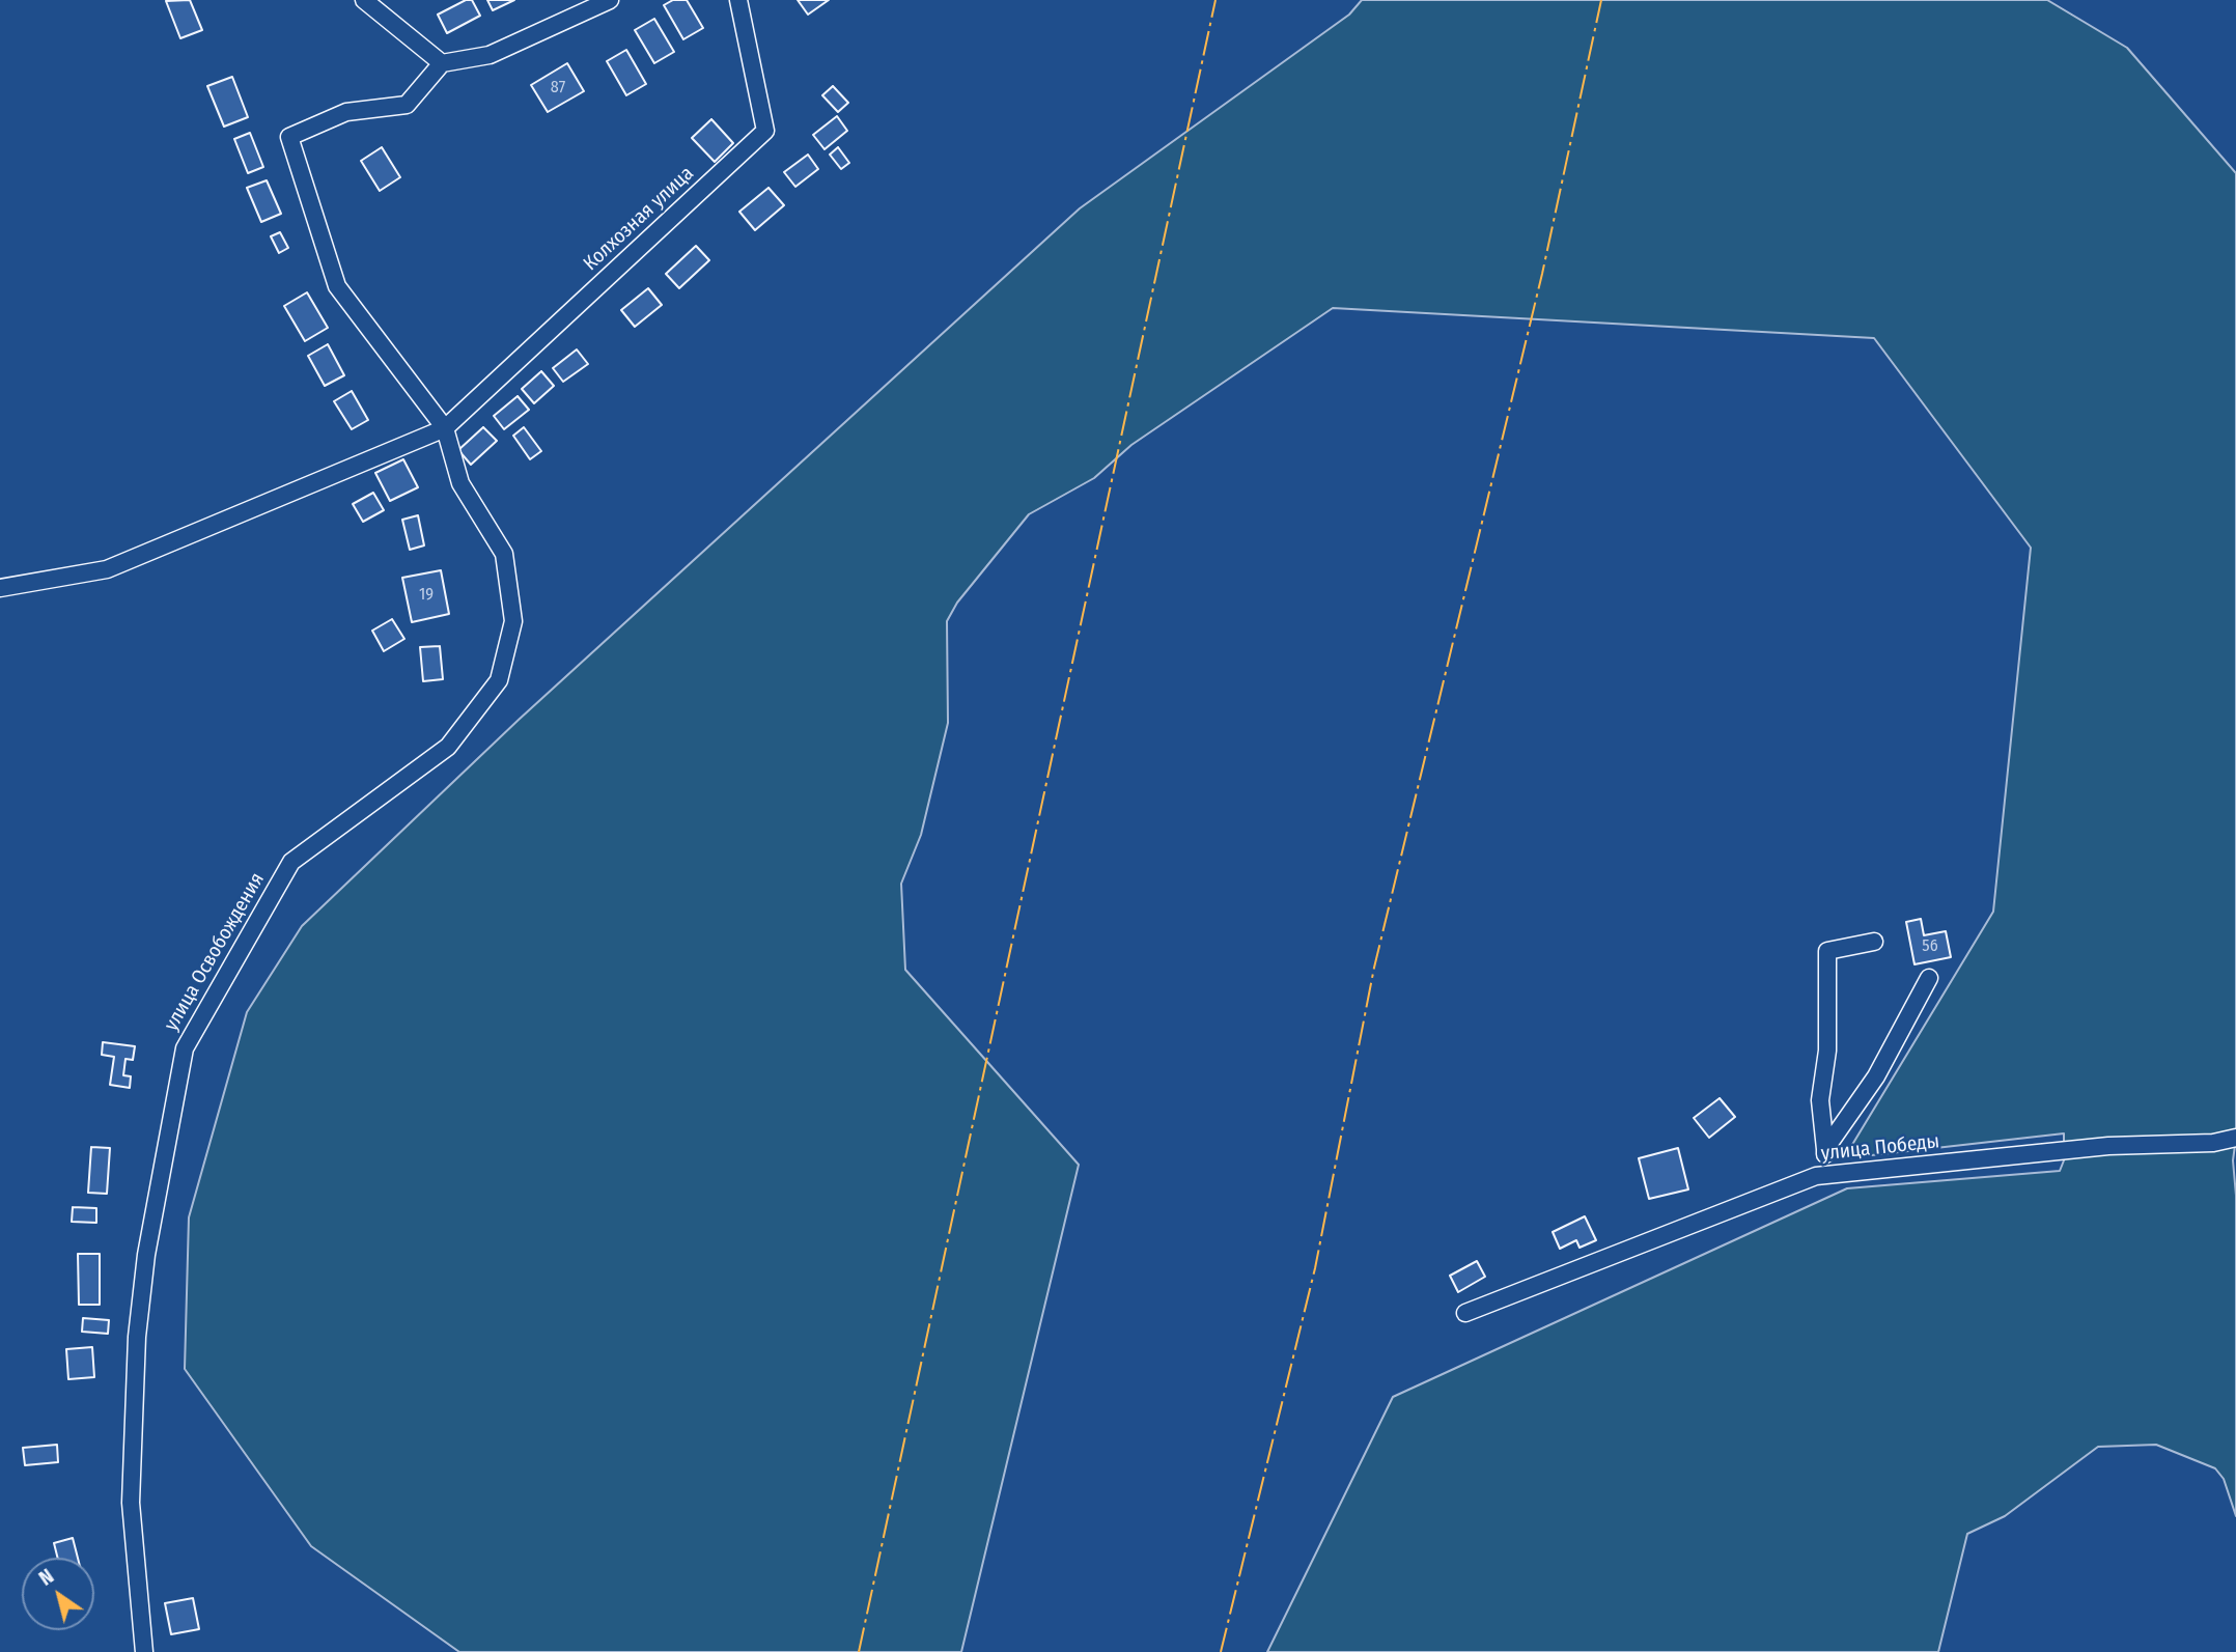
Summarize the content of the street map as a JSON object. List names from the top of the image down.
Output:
{
  "streets": {
    "street": ["Колхозная улица", "улица Освобождения", "улица Победы"]
  },
  "crossings": [
    ["Колхозная улица", "улица Освобождения"]
  ],
  "house_numbers": ["87", "19", "56"],
  "north": "top left"
}
